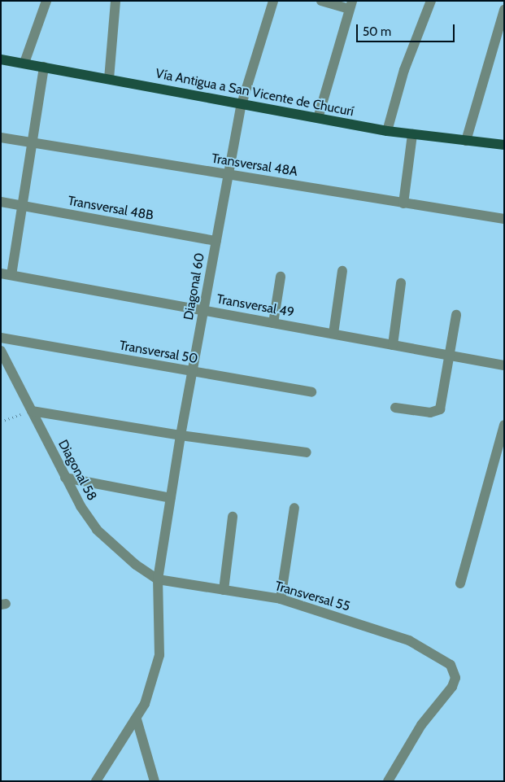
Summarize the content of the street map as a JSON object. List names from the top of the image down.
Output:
{
  "streets": {
    "main road": ["Vía Antigua a San Vicente de Chucurí"],
    "street": [
      "Transversal 48A",
      "Transversal 48B",
      "Diagonal 60",
      "Transversal 49",
      "Transversal 50",
      "Diagonal 58",
      "Transversal 55"
    ]
  },
  "crossings": [
    ["Vía Antigua a San Vicente de Chucurí", "Diagonal 60"],
    ["Transversal 48A", "Diagonal 60"],
    ["Transversal 48B", "Diagonal 60"],
    ["Diagonal 60", "Transversal 49"],
    ["Diagonal 60", "Transversal 50"],
    ["Diagonal 60", "Diagonal 58"],
    ["Diagonal 60", "Transversal 55"],
    ["Diagonal 58", "Transversal 55"]
  ],
  "scale_bar": "50 m"
}
